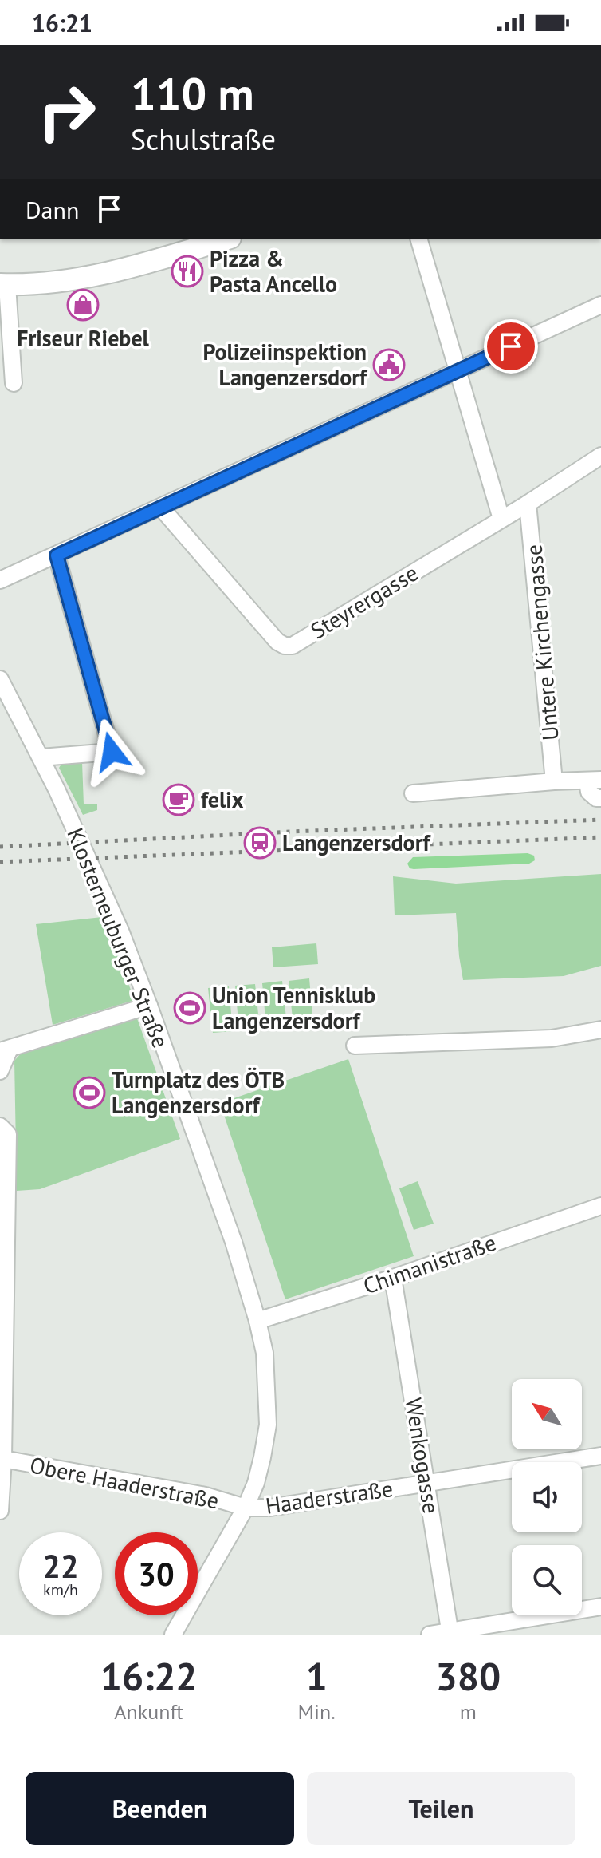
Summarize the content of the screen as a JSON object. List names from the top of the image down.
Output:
{
  "streets": {
    "street": [
      "Steyrergasse",
      "Untere Kirchengasse",
      "Klosterneuburger Straße",
      "Chimanistraße",
      "Wenkogasse",
      "Obere Haaderstraße",
      "Haaderstraße"
    ]
  },
  "crossings": [
    ["Steyrergasse", "Untere Kirchengasse"],
    ["Klosterneuburger Straße", "Chimanistraße"],
    ["Klosterneuburger Straße", "Obere Haaderstraße"],
    ["Klosterneuburger Straße", "Haaderstraße"],
    ["Chimanistraße", "Wenkogasse"],
    ["Wenkogasse", "Haaderstraße"],
    ["Obere Haaderstraße", "Haaderstraße"]
  ],
  "places": {
    "restaurant": ["Pizza & Pasta Ancello"],
    "shop": ["Friseur Riebel"],
    "public building": ["Polizeiinspektion Langenzersdorf"],
    "cafe": ["felix"],
    "station": ["Langenzersdorf"],
    "sports": ["Union Tennisklub Langenzersdorf", "Turnplatz des ÖTB Langenzersdorf"]
  },
  "north": "top left",
  "page": {
    "status": "16:21",
    "turn": ["110 m", "Schulstraße"],
    "then": "Dann",
    "speed": "22 km/h",
    "limit": "30",
    "eta": [
      "16:22",
      "Ankunft",
      "1",
      "Min.",
      "380",
      "m"
    ],
    "buttons": ["Beenden", "Teilen"]
  }
}
